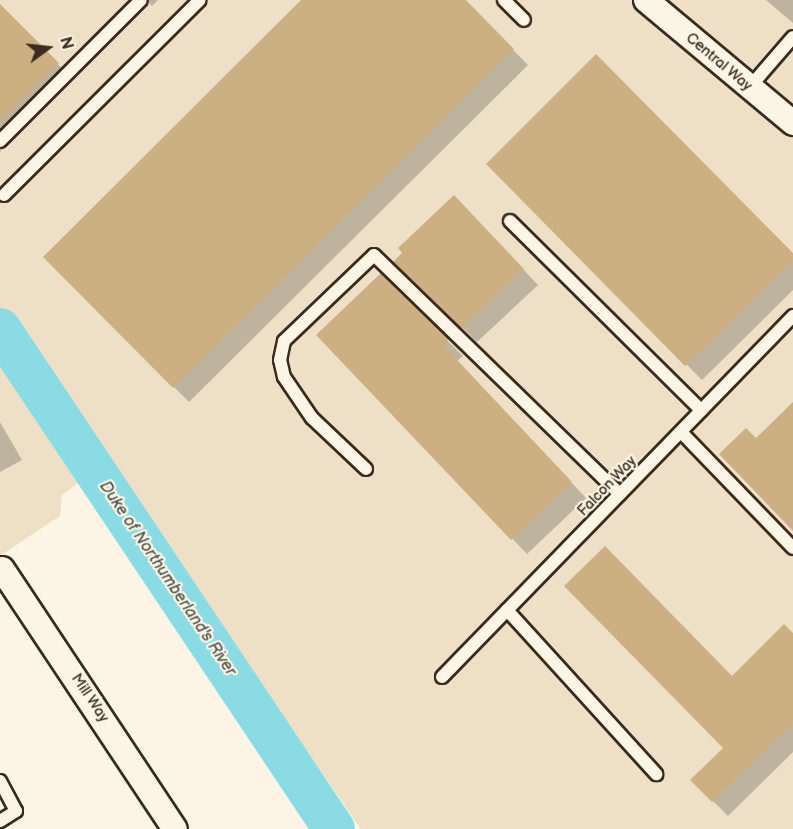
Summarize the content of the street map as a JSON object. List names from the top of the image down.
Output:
{
  "streets": {
    "street": ["Central Way", "Mill Way"],
    "lane": ["Falcon Way"]
  },
  "water": ["Duke of Northumberland's River"],
  "north": "right"
}
